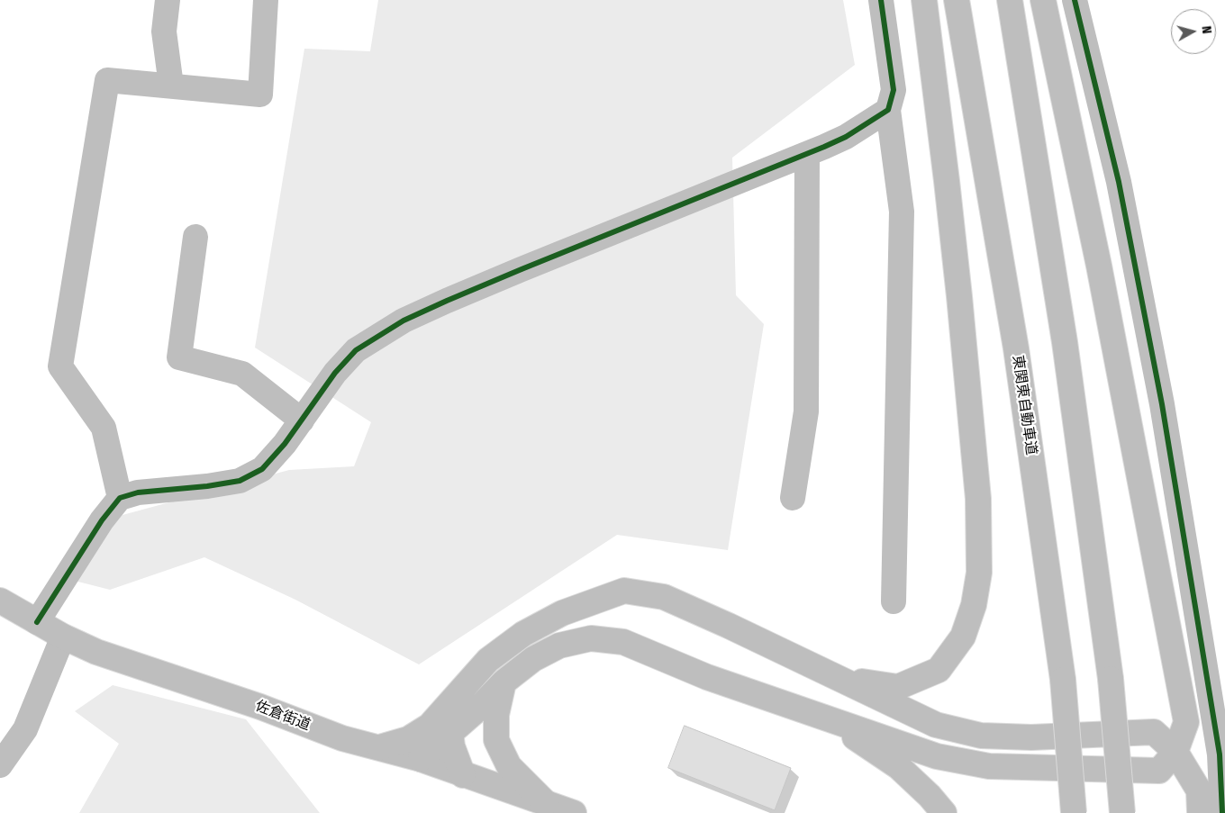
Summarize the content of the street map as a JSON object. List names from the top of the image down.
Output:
{
  "streets": {
    "main road": ["東関東自動車道", "佐倉街道"]
  },
  "north": "right"
}
